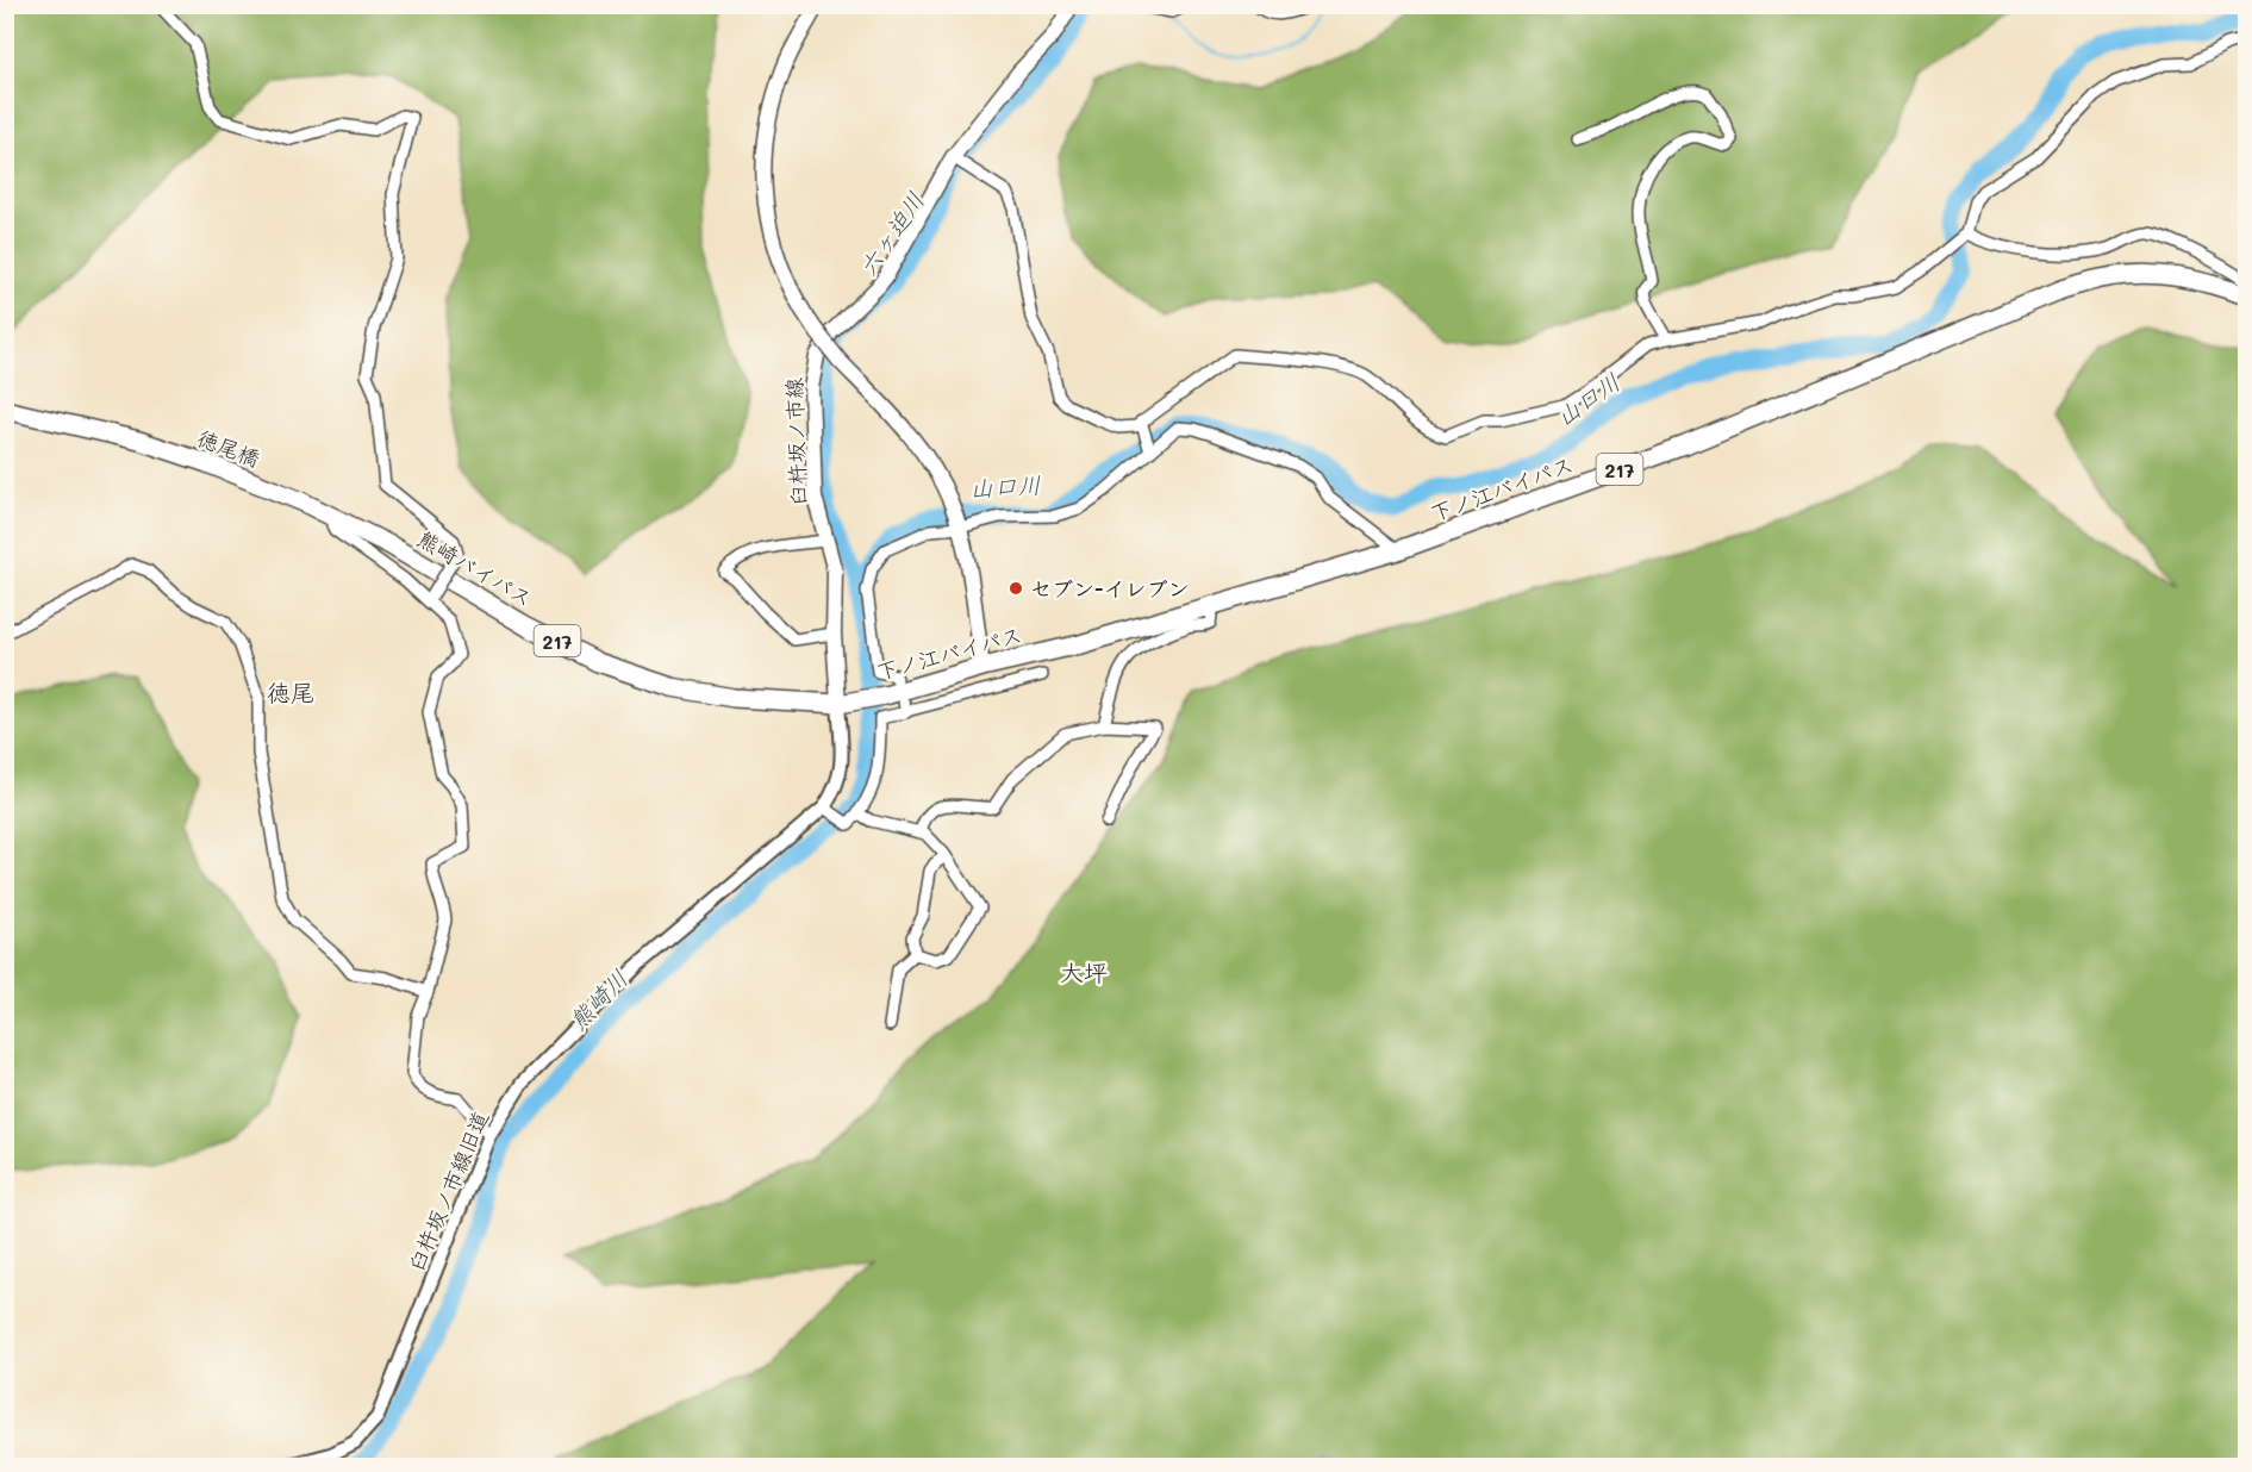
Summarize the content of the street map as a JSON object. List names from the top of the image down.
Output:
{
  "streets": {
    "highway": [
      "徳尾橋",
      "217",
      "下ノ江バイパス",
      "熊崎バイパス"
    ],
    "main road": ["臼杵坂ノ市線"],
    "street": ["臼杵坂ノ市線旧道"]
  },
  "crossings": [
    ["臼杵坂ノ市線", "下ノ江バイパス"],
    ["臼杵坂ノ市線", "熊崎バイパス"],
    ["臼杵坂ノ市線", "臼杵坂ノ市線旧道"],
    ["徳尾橋", "熊崎バイパス"],
    ["下ノ江バイパス", "熊崎バイパス"],
    ["下ノ江バイパス", "臼杵坂ノ市線旧道"],
    ["熊崎バイパス", "臼杵坂ノ市線旧道"]
  ],
  "districts": ["徳尾", "大坪"],
  "water": ["六ヶ迫川", "山口川", "熊崎川"],
  "places": ["セブン-イレブン"]
}
